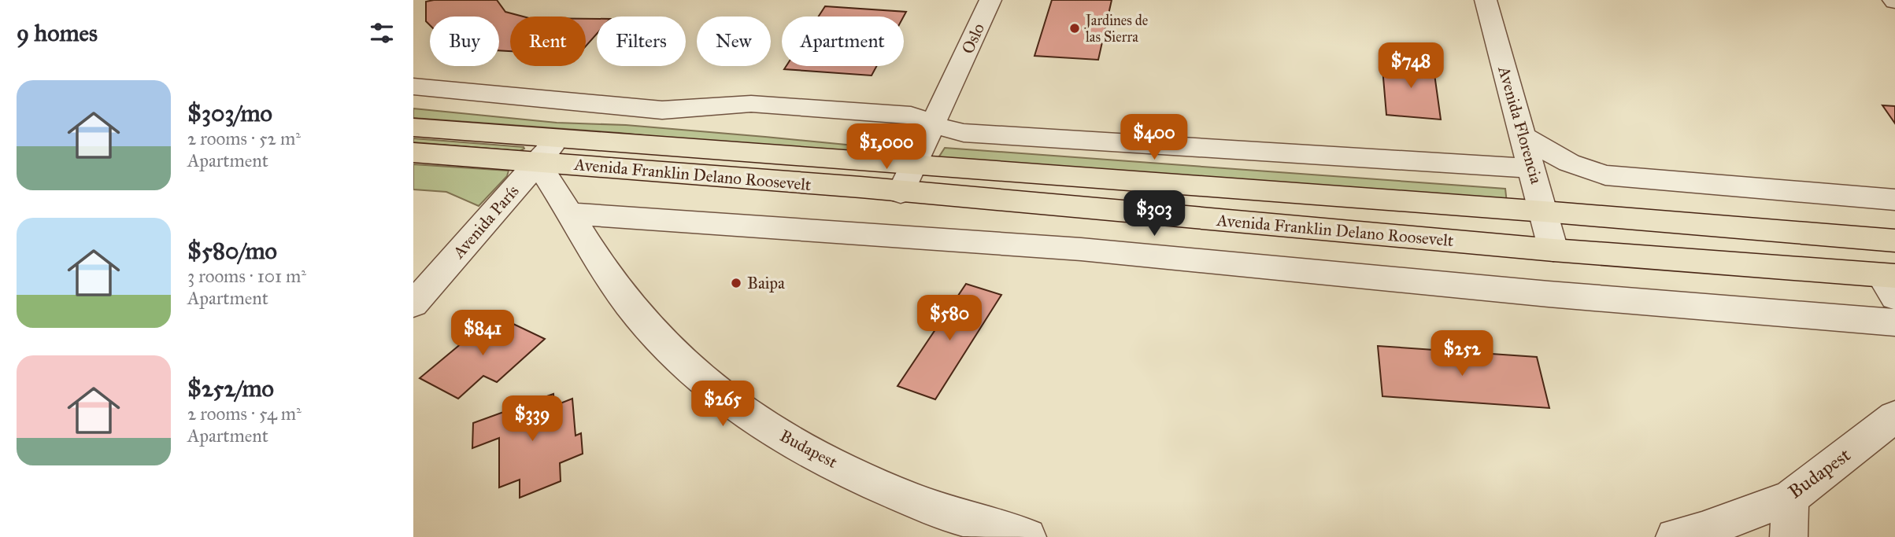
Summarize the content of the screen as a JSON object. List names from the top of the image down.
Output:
{
  "streets": {
    "main road": ["Avenida Franklin Delano Roosevelt"],
    "street": [
      "Oslo",
      "Avenida Florencia",
      "Avenida París",
      "Budapest"
    ]
  },
  "crossings": [
    ["Oslo", "Avenida Franklin Delano Roosevelt"],
    ["Avenida Florencia", "Avenida Franklin Delano Roosevelt"],
    ["Avenida Franklin Delano Roosevelt", "Avenida París"],
    ["Avenida Franklin Delano Roosevelt", "Budapest"],
    ["Avenida París", "Budapest"]
  ],
  "places": ["Jardines de las Sierra", "Baipa"],
  "page": {
    "heading": "9 homes",
    "chip": [
      "Buy",
      "Rent",
      "Filters",
      "New",
      "Apartment"
    ],
    "price": [
      "$748",
      "$400",
      "$1,000",
      "$303",
      "$580",
      "$841",
      "$252",
      "$265",
      "$339"
    ],
    "list": [
      {
        "name": "$303/mo",
        "note": "2 rooms · 52 m² · Apartment"
      },
      {
        "name": "$580/mo",
        "note": "3 rooms · 101 m² · Apartment"
      },
      {
        "name": "$252/mo",
        "note": "2 rooms · 54 m² · Apartment"
      }
    ]
  }
}
